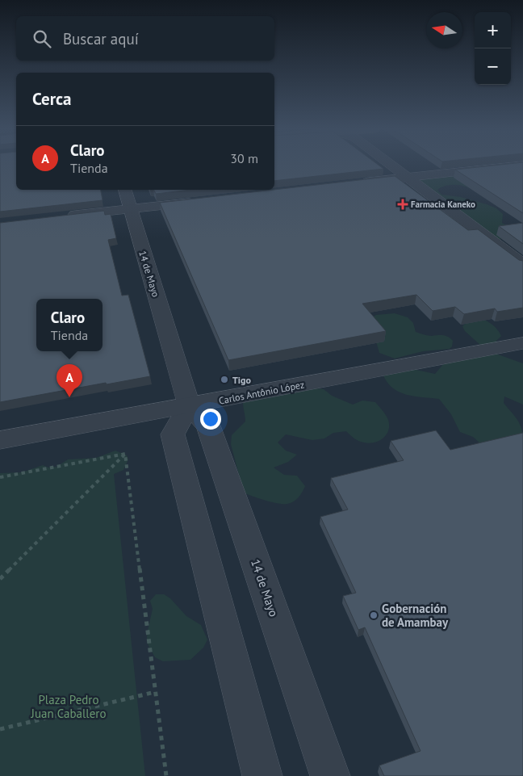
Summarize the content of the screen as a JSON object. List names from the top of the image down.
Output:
{
  "streets": {
    "street": ["14 de Mayo", "Carlos Antônio López"]
  },
  "crossings": [
    ["14 de Mayo", "Carlos Antônio López"]
  ],
  "parks": ["Plaza Pedro Juan Caballero"],
  "places": {
    "health": ["Farmacia Kaneko"],
    "other": ["Tigo", "Gobernación de Amambay"]
  },
  "north": "left",
  "page": {
    "map_buttons": ["+", "−"],
    "search": "Buscar aquí",
    "heading": "Cerca",
    "list": [
      {
        "mark": "A",
        "name": "Claro",
        "note": "Tienda",
        "value": "30 m"
      }
    ],
    "popup": ["Claro", "Tienda"],
    "pins": "A"
  }
}
